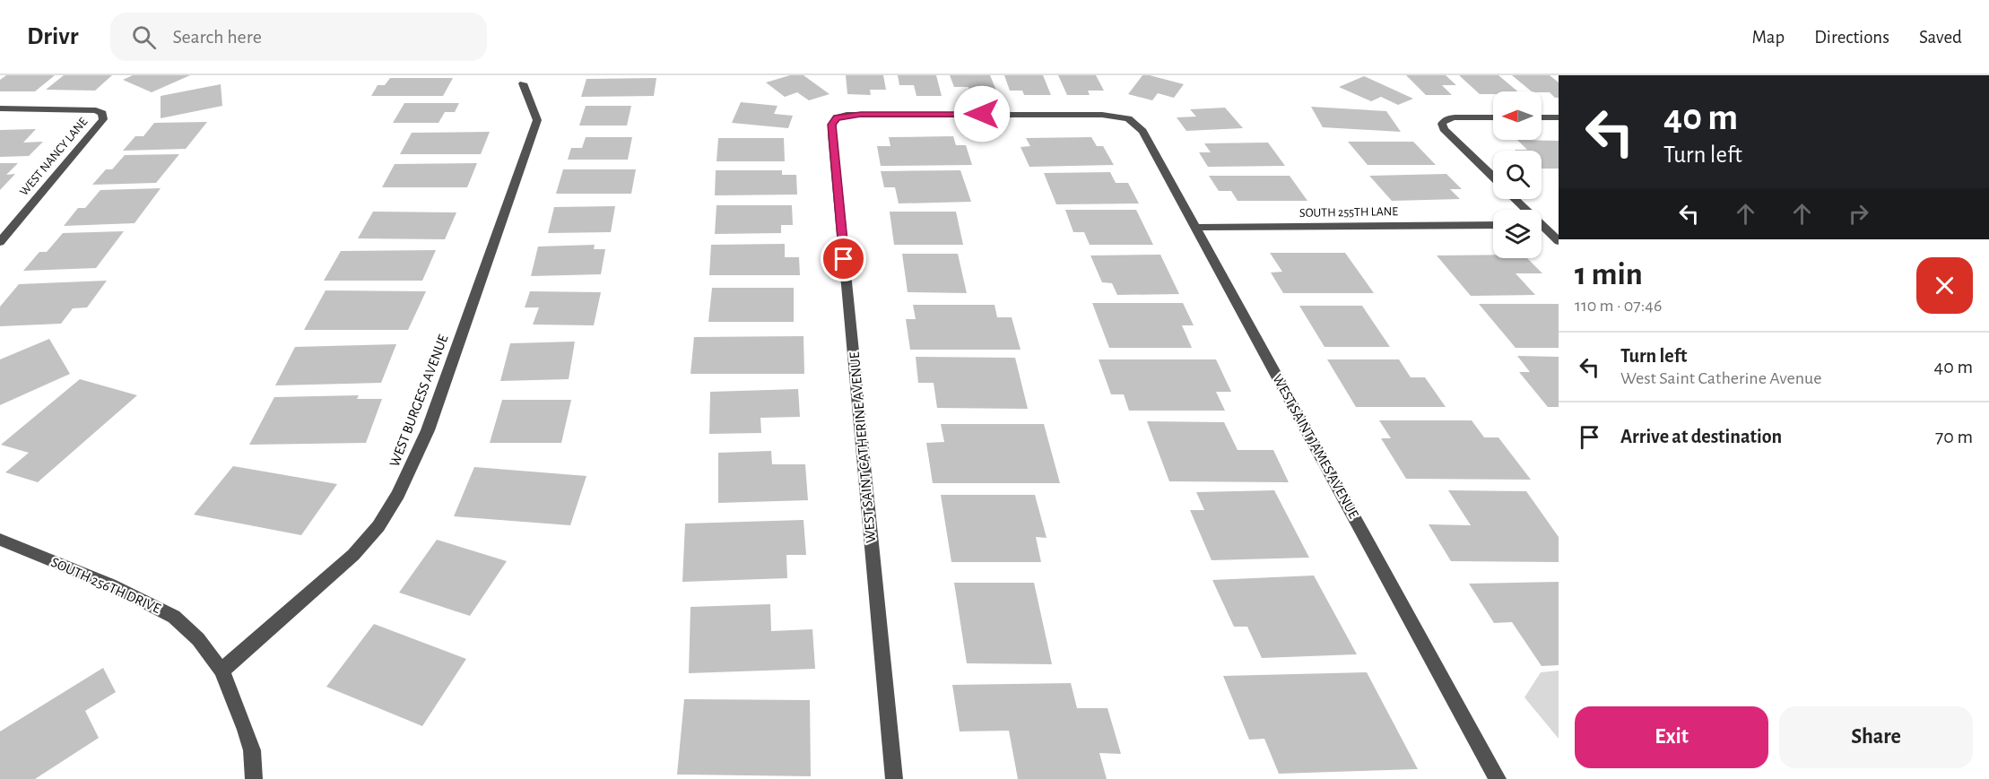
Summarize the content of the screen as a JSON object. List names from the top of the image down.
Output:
{
  "streets": {
    "street": [
      "WEST NANCY LANE",
      "SOUTH 255TH LANE",
      "WEST BURGESS AVENUE",
      "WEST SAINT JAMES AVENUE",
      "WEST SAINT CATHERINE AVENUE",
      "SOUTH 256TH DRIVE"
    ]
  },
  "crossings": [
    ["SOUTH 255TH LANE", "WEST SAINT JAMES AVENUE"],
    ["WEST BURGESS AVENUE", "SOUTH 256TH DRIVE"],
    ["WEST SAINT JAMES AVENUE", "WEST SAINT CATHERINE AVENUE"]
  ],
  "north": "left",
  "page": {
    "header": "Drivr",
    "search": "Search here",
    "nav": ["Map", "Directions", "Saved"],
    "turn": ["40 m", "Turn left"],
    "heading": ["1 min", "110 m · 07:46"],
    "list": [
      {
        "name": "Turn left",
        "note": "West Saint Catherine Avenue",
        "value": "40 m"
      },
      {
        "name": "Arrive at destination",
        "value": "70 m"
      }
    ],
    "buttons": ["Exit", "Share"]
  }
}
